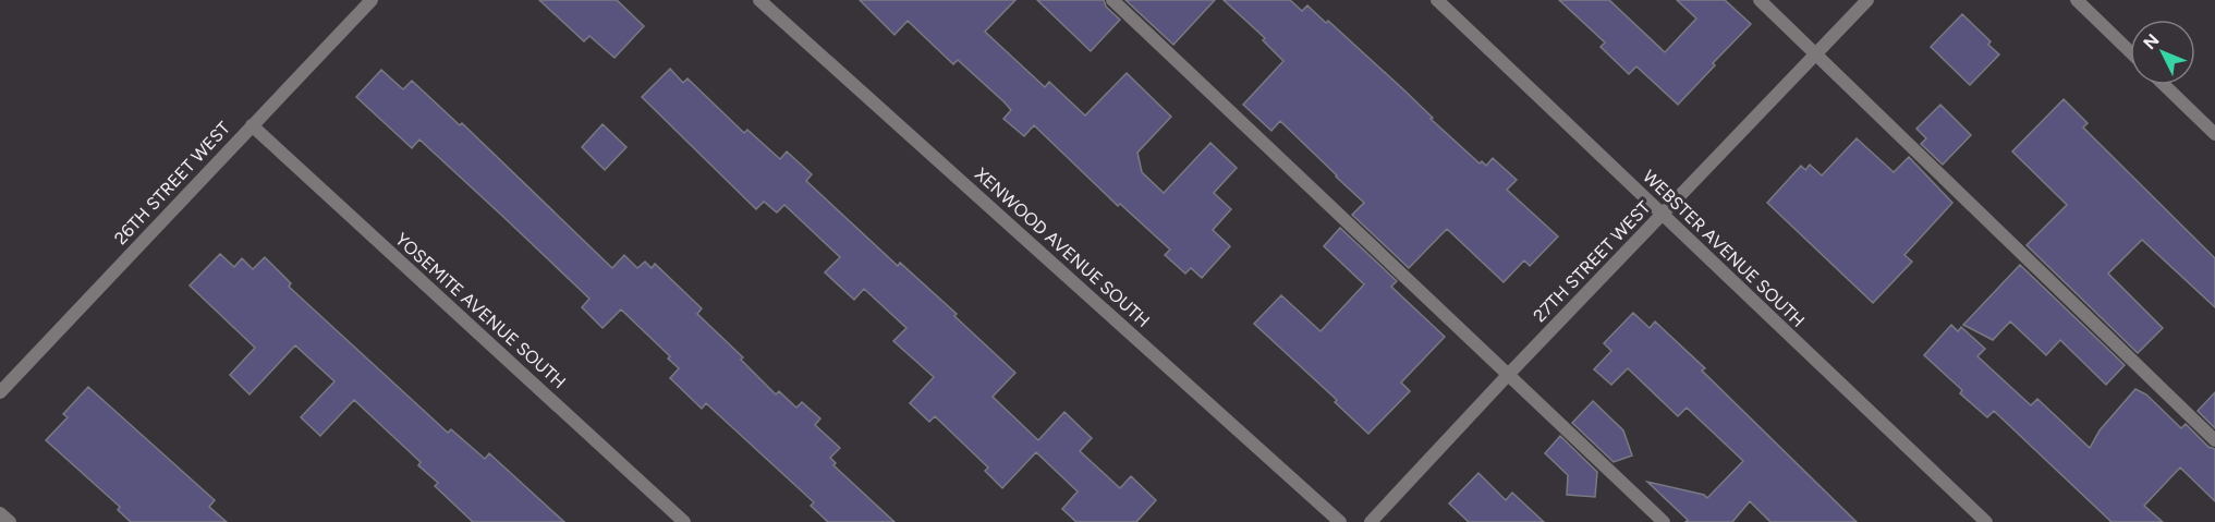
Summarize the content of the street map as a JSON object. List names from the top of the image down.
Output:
{
  "streets": {
    "street": [
      "26TH STREET WEST",
      "XENWOOD AVENUE SOUTH",
      "WEBSTER AVENUE SOUTH",
      "27TH STREET WEST",
      "YOSEMITE AVENUE SOUTH"
    ]
  },
  "crossings": [
    ["26TH STREET WEST", "YOSEMITE AVENUE SOUTH"],
    ["WEBSTER AVENUE SOUTH", "27TH STREET WEST"]
  ],
  "north": "top left"
}
